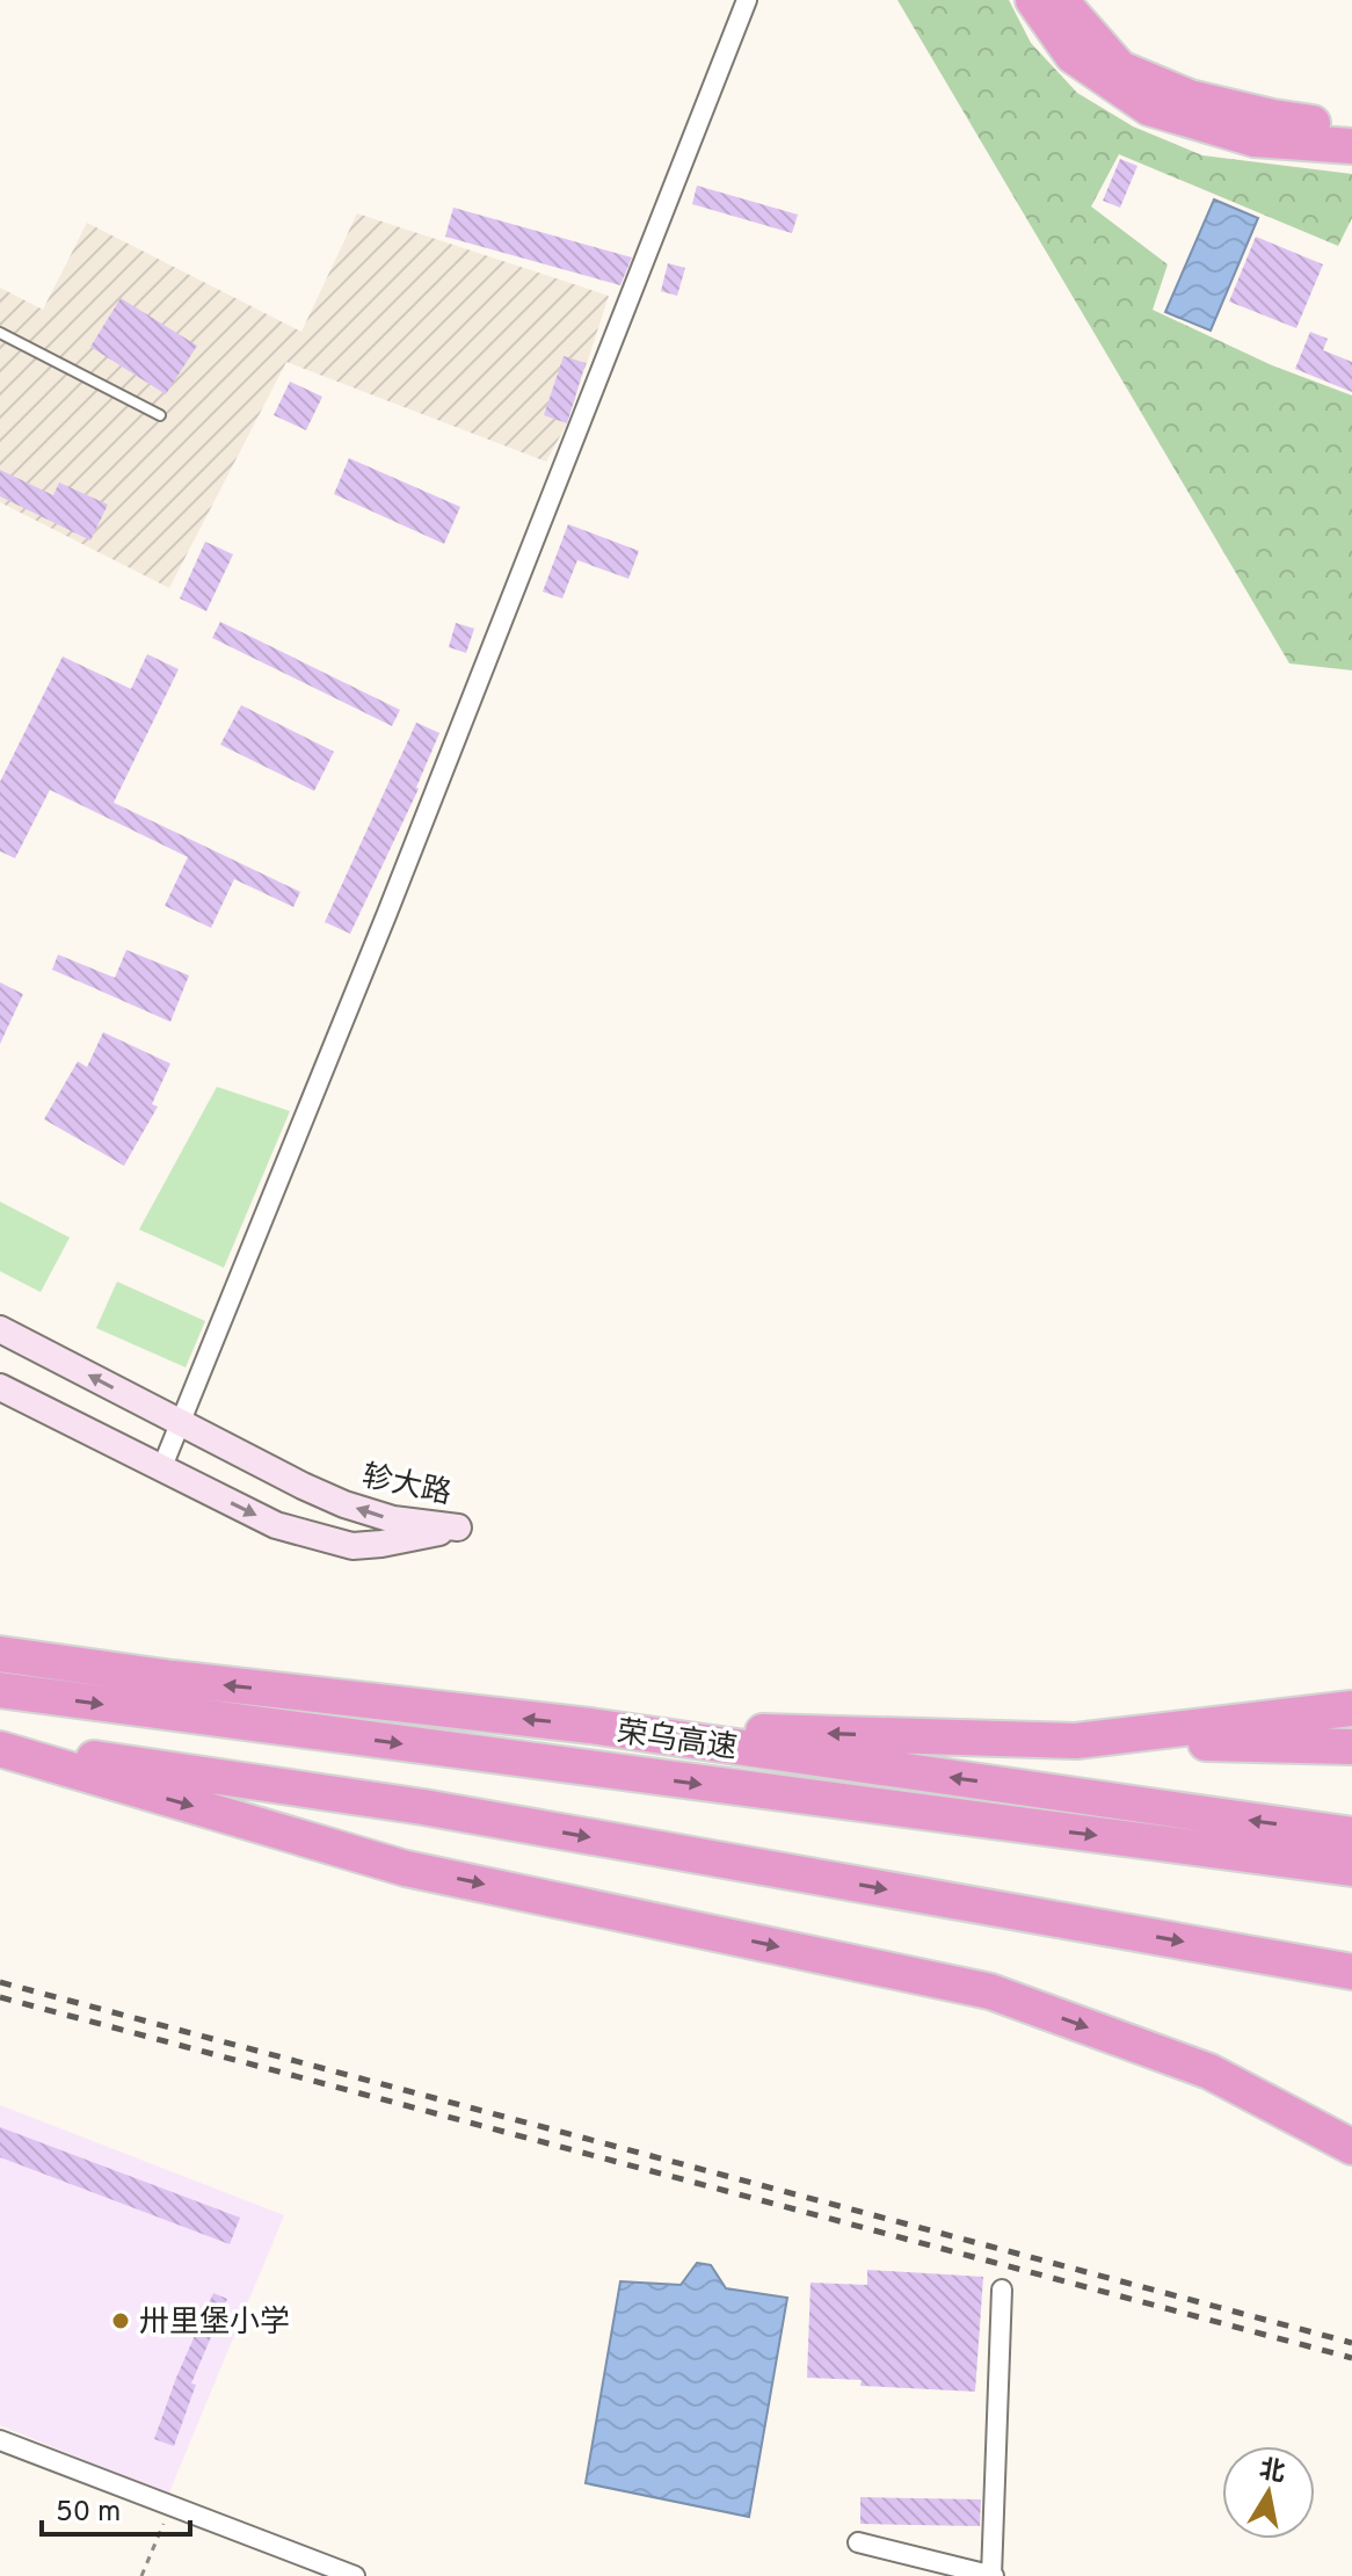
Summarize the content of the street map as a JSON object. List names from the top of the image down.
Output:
{
  "streets": {
    "highway": ["荣乌高速"],
    "main road": ["轸大路"]
  },
  "places": ["卅里堡小学"],
  "scale_bar": "50 m",
  "north": "top"
}
